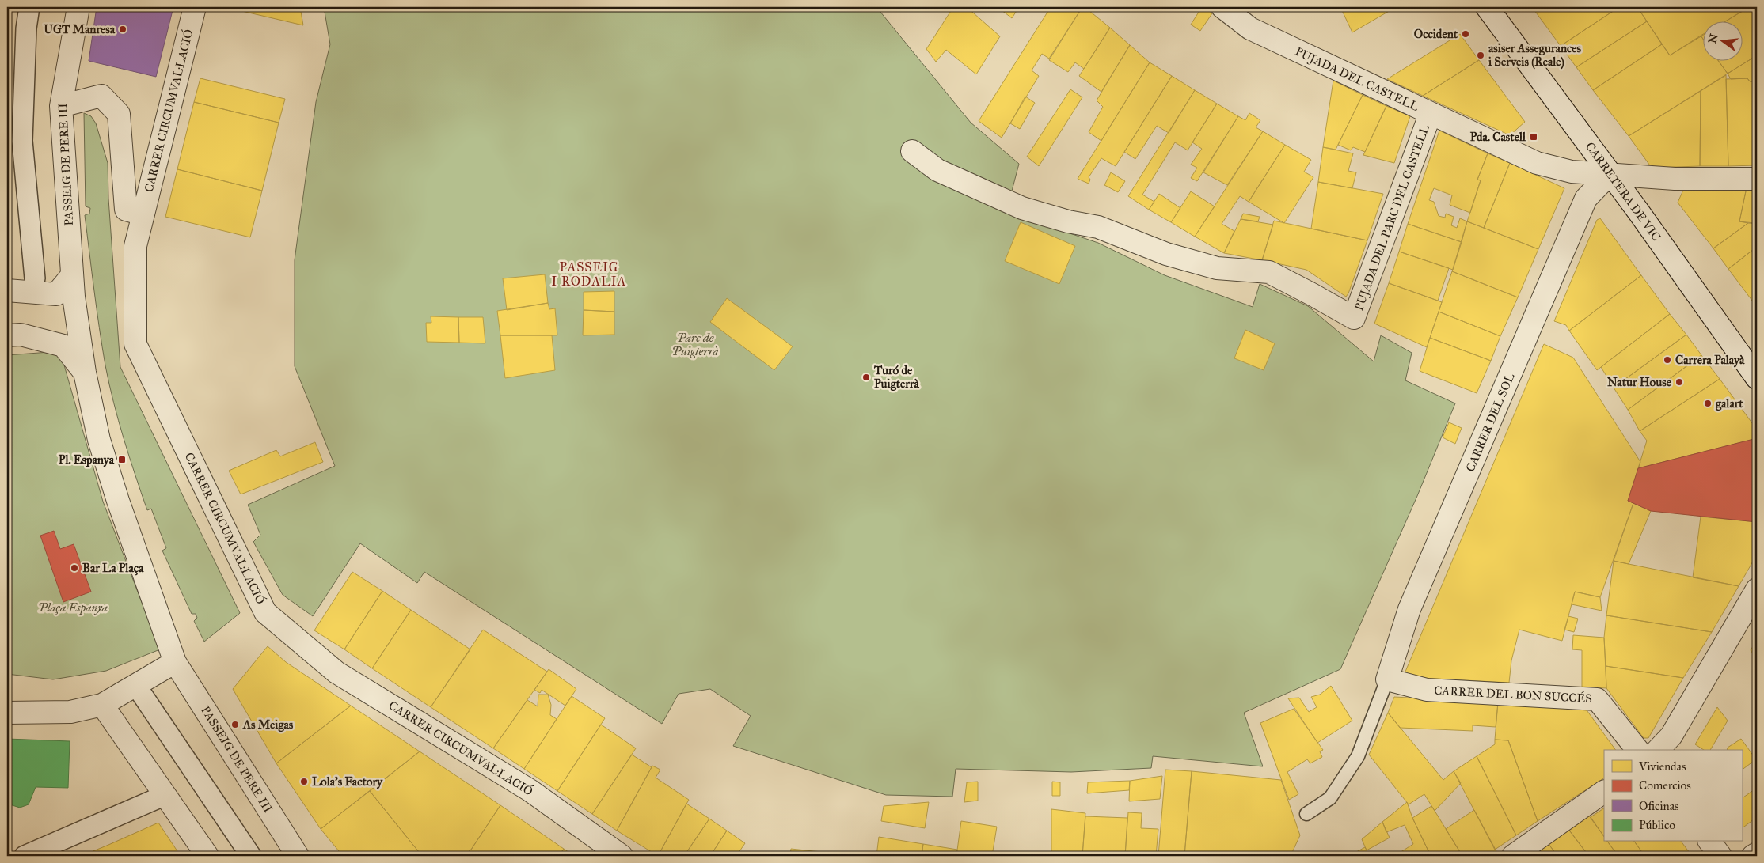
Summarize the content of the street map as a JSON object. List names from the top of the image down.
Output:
{
  "streets": {
    "street": [
      "PUJADA DEL CASTELL",
      "CARRER CIRCUMVAL·LACIÓ",
      "PASSEIG DE PERE III",
      "CARRETERA DE VIC",
      "PUJADA DEL PARC DEL CASTELL",
      "CARRER DEL SOL",
      "CARRER DEL BON SUCCÉS"
    ]
  },
  "crossings": [
    ["PUJADA DEL CASTELL", "CARRETERA DE VIC"],
    ["PUJADA DEL CASTELL", "PUJADA DEL PARC DEL CASTELL"],
    ["PUJADA DEL CASTELL", "CARRER DEL SOL"],
    ["CARRER CIRCUMVAL·LACIÓ", "PASSEIG DE PERE III"],
    ["CARRETERA DE VIC", "CARRER DEL SOL"],
    ["CARRER DEL SOL", "CARRER DEL BON SUCCÉS"]
  ],
  "districts": ["PASSEIG I RODALIA"],
  "parks": ["Parc de Puigterrà", "Plaça Espanya"],
  "places": {
    "other": [
      "UGT Manresa",
      "Occident",
      "asiser Assegurances i Serveis (Reale)",
      "Carrera Palayà",
      "Turó de Puigterrà",
      "Natur House",
      "galart",
      "Bar La Plaça",
      "As Meigas",
      "Lola’s Factory"
    ],
    "transit": ["Pda. Castell", "Pl. Espanya"]
  },
  "legend": [
    "Viviendas",
    "Comercios",
    "Oficinas",
    "Público"
  ],
  "north": "left"
}
